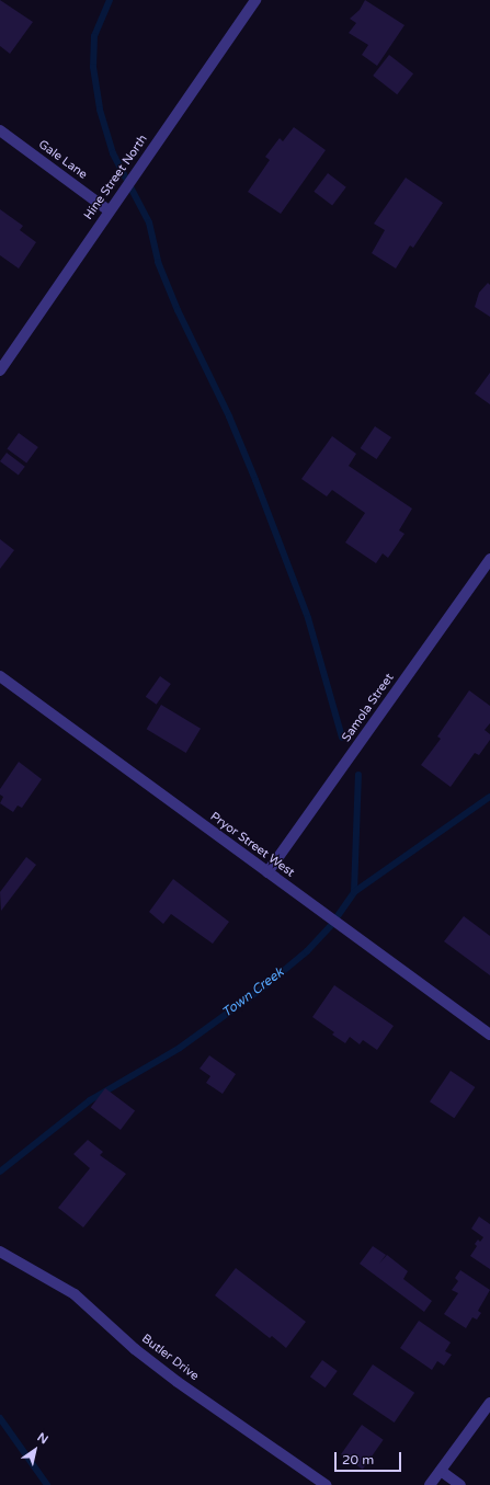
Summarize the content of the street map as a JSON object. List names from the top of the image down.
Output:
{
  "streets": {
    "street": [
      "Gale Lane",
      "Hine Street North",
      "Samola Street",
      "Pryor Street West",
      "Butler Drive"
    ]
  },
  "crossings": [
    ["Gale Lane", "Hine Street North"],
    ["Samola Street", "Pryor Street West"]
  ],
  "water": ["Town Creek"],
  "scale_bar": "20 m",
  "north": "top right"
}
